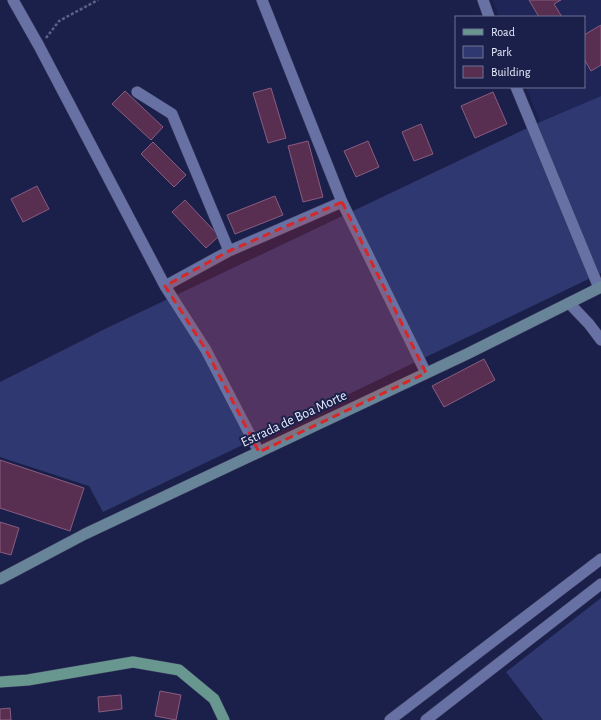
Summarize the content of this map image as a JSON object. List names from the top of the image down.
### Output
{
  "streets": {
    "main road": ["Estrada de Boa Morte"]
  },
  "legend": ["Road", "Park", "Building"]
}
